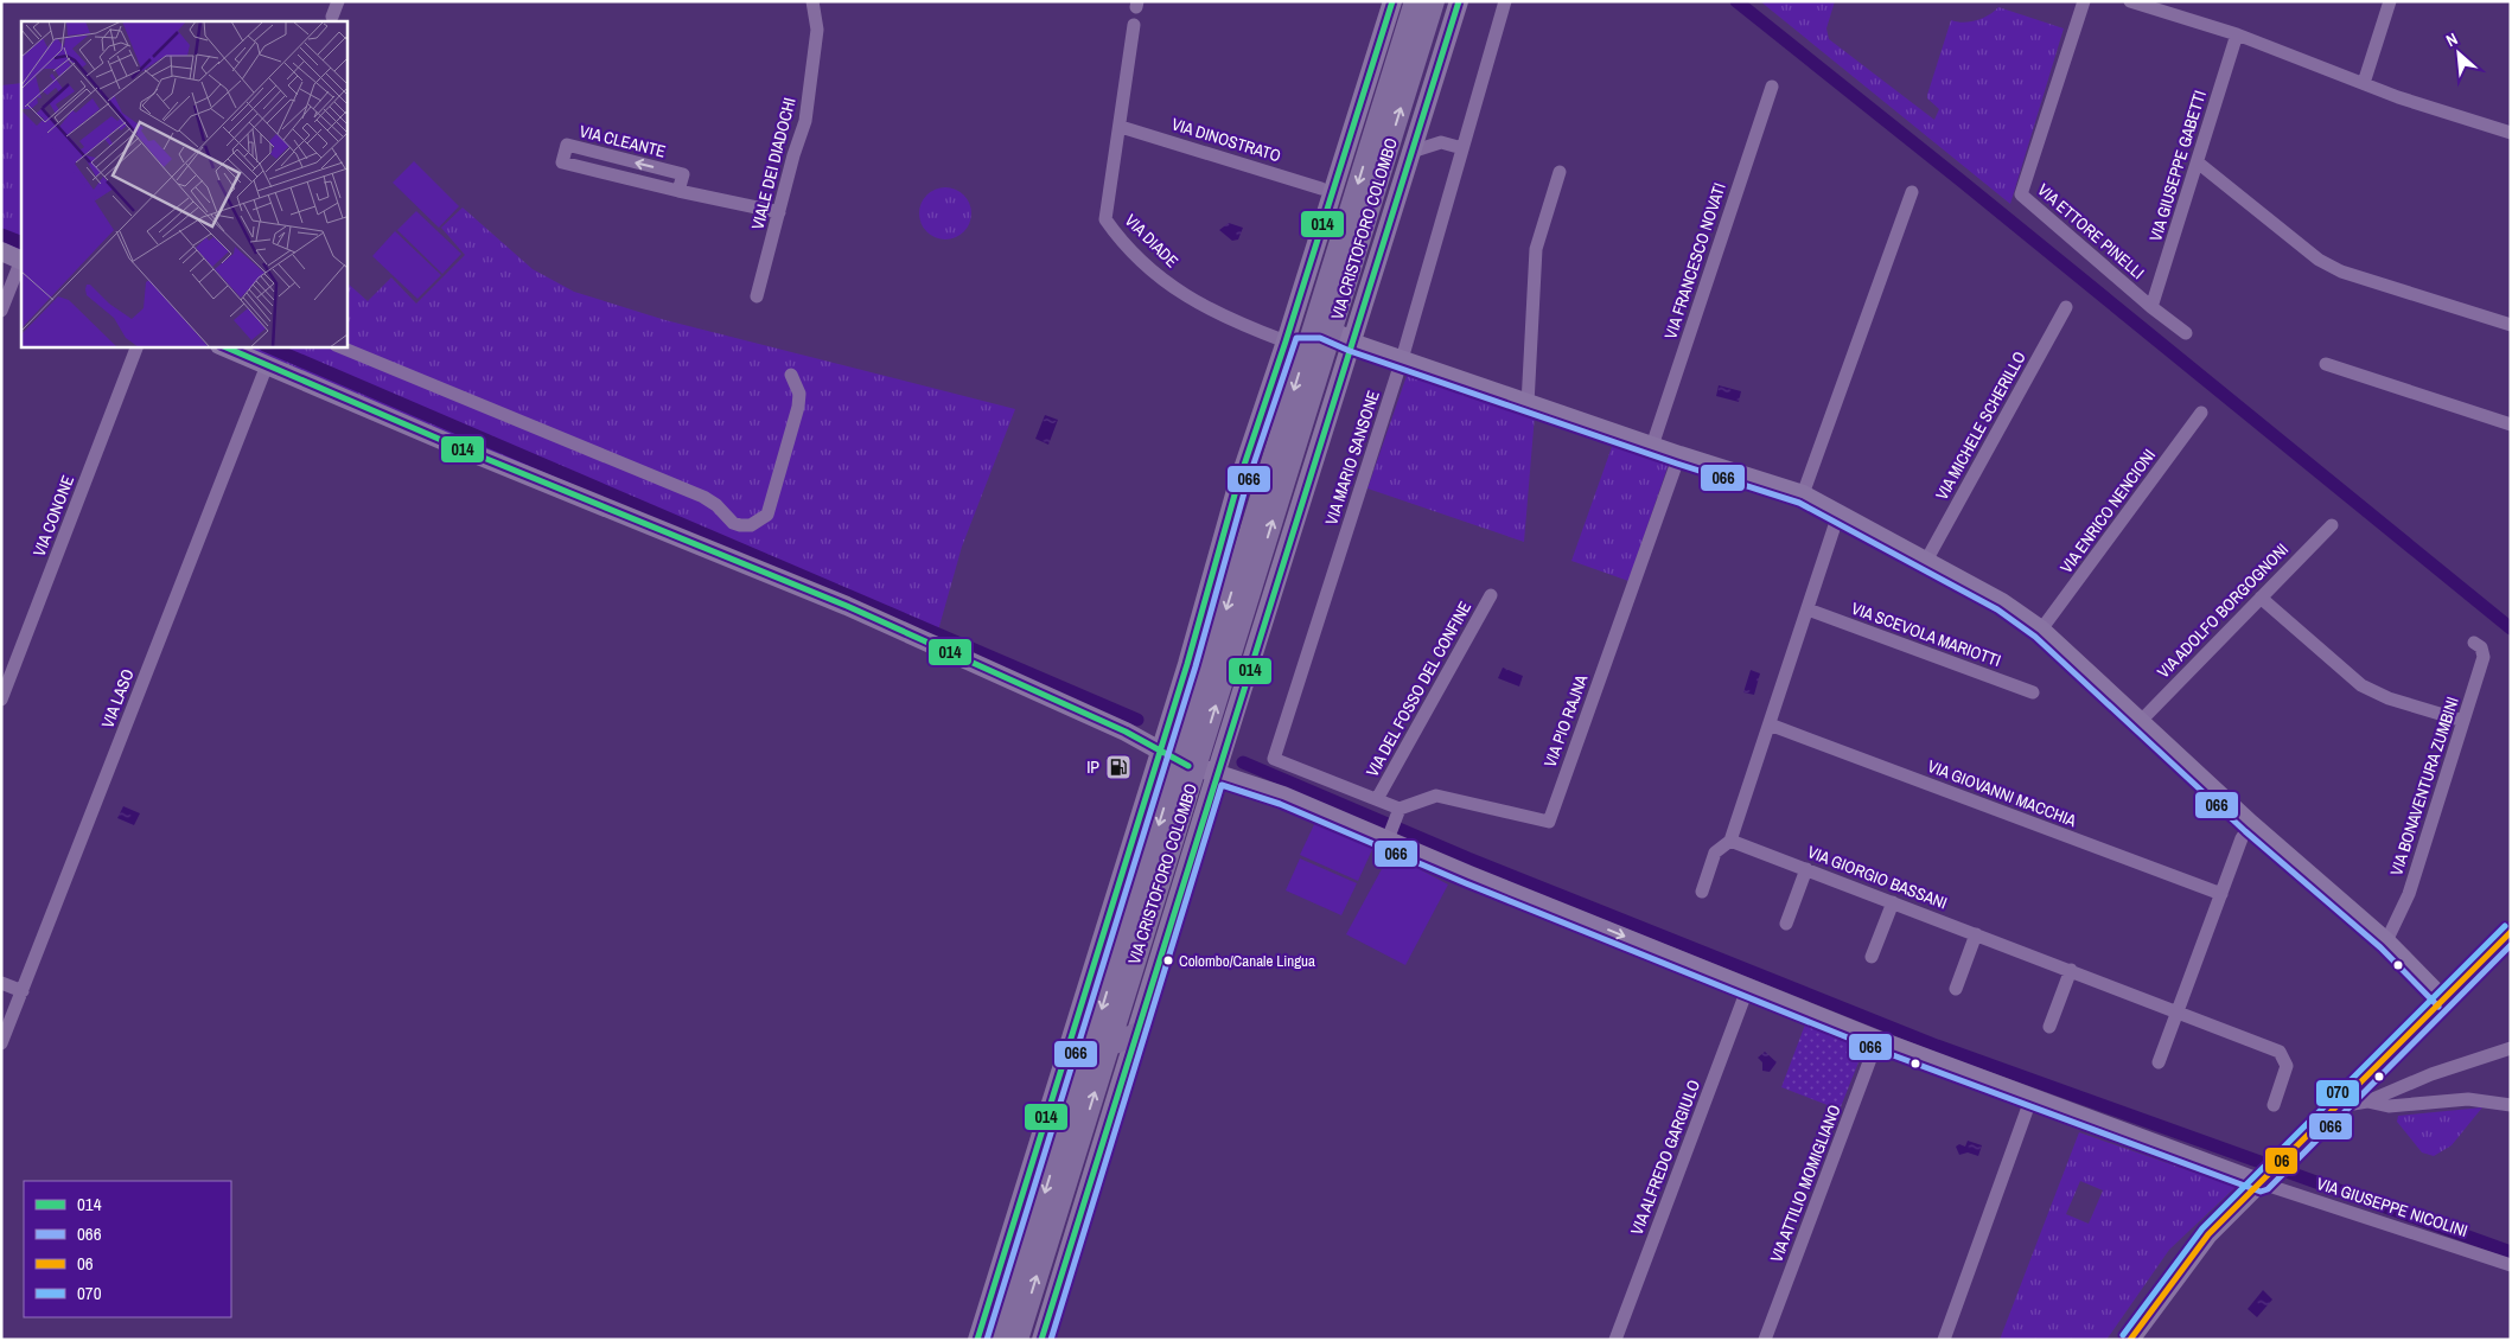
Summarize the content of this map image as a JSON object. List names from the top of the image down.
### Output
{
  "streets": {
    "main road": ["VIA CRISTOFORO COLOMBO"],
    "street": [
      "VIA DINOSTRATO",
      "VIA CLEANTE",
      "VIALE DEI DIADOCHI",
      "VIA GIUSEPPE GABETTI",
      "VIA ETTORE PINELLI",
      "VIA DIADE",
      "VIA FRANCESCO NOVATI",
      "VIA MICHELE SCHERILLO",
      "VIA MARIO SANSONE",
      "VIA ENRICO NENCIONI",
      "VIA CONONE",
      "VIA ADOLFO BORGOGNONI",
      "VIA SCEVOLA MARIOTTI",
      "VIA DEL FOSSO DEL CONFINE",
      "VIA LASO",
      "VIA PIO RAJNA",
      "VIA BONAVENTURA ZUMBINI",
      "VIA GIOVANNI MACCHIA",
      "VIA GIORGIO BASSANI",
      "VIA ALFREDO GARGIULO",
      "VIA ATTILIO MOMIGLIANO",
      "VIA GIUSEPPE NICOLINI"
    ]
  },
  "crossings": [
    ["VIA DINOSTRATO", "VIA DIADE"],
    ["VIA CLEANTE", "VIALE DEI DIADOCHI"],
    ["VIA GIUSEPPE GABETTI", "VIA ETTORE PINELLI"],
    ["VIA MARIO SANSONE", "VIA DEL FOSSO DEL CONFINE"],
    ["VIA MARIO SANSONE", "VIA PIO RAJNA"]
  ],
  "places": {
    "fuel station": ["IP"],
    "other": ["Colombo/Canale Lingua"]
  },
  "lines": [
    "transit line 014",
    "transit line 066",
    "transit line 070",
    "transit line 06"
  ],
  "legend": [
    "014",
    "066",
    "06",
    "070"
  ],
  "north": "top left"
}
